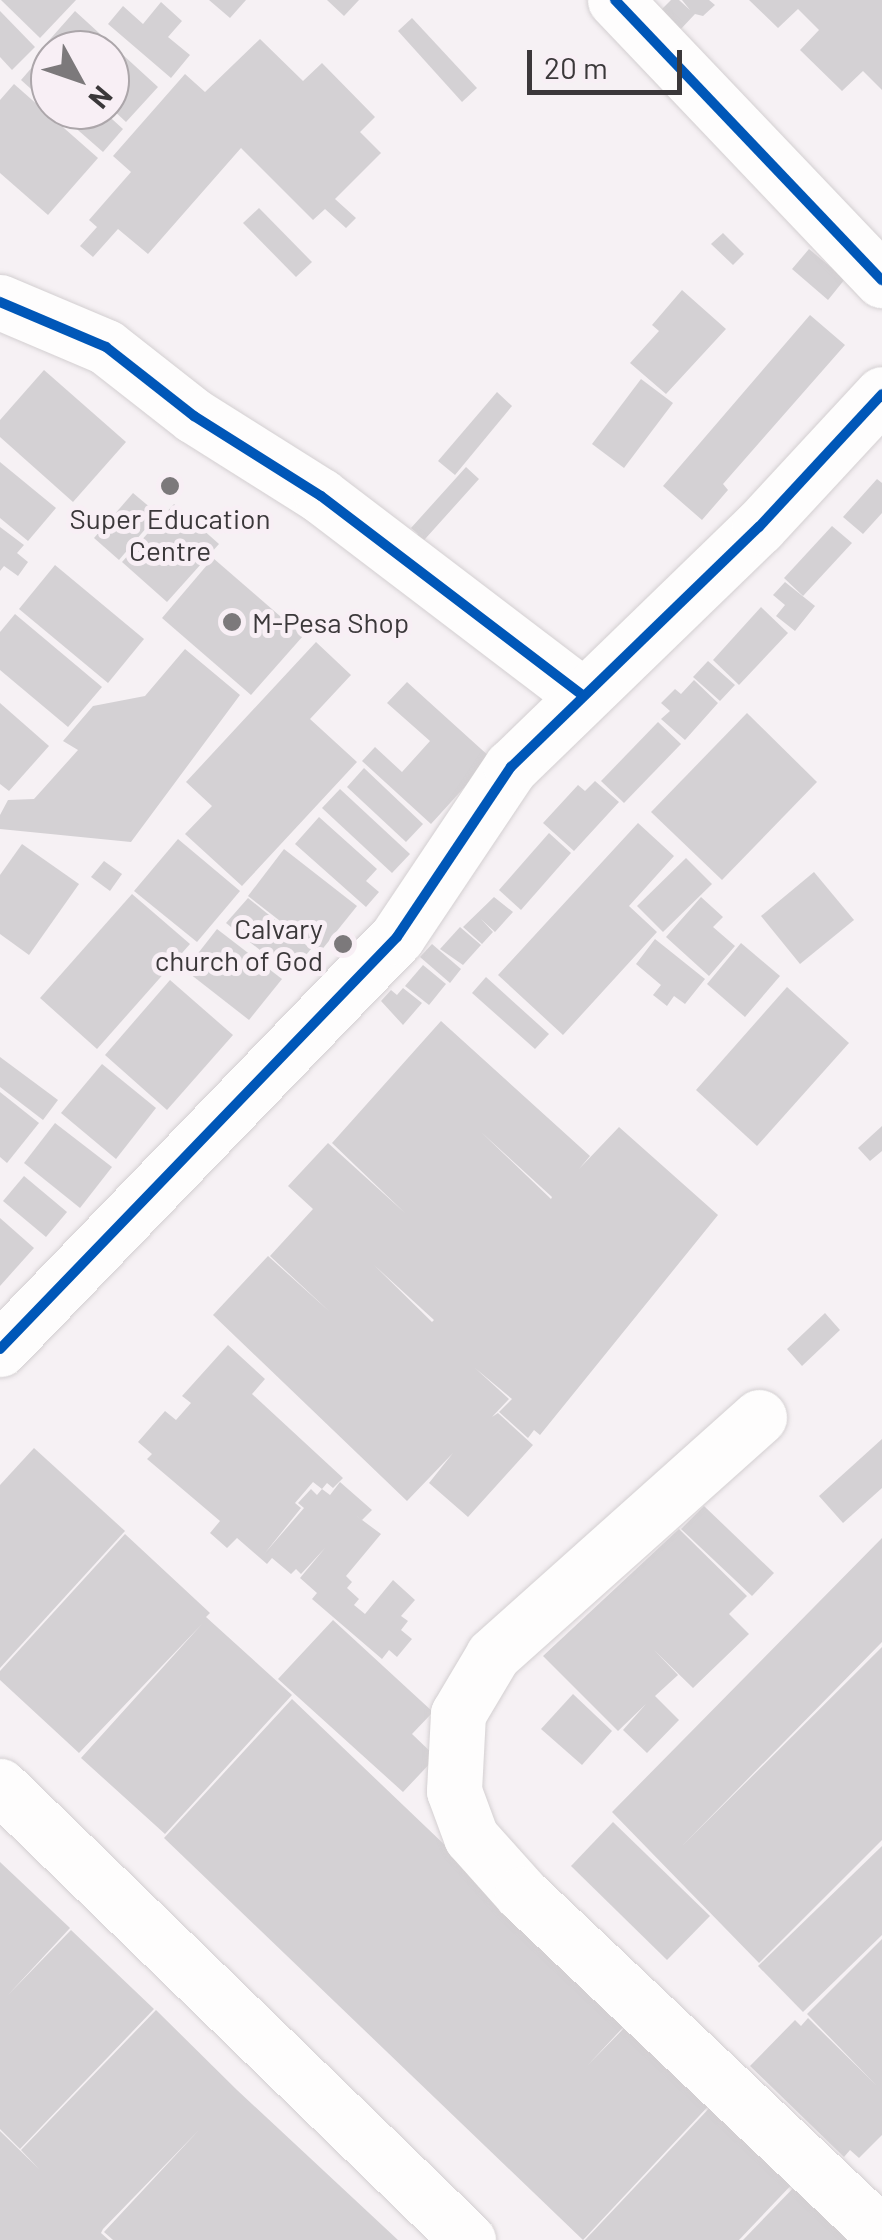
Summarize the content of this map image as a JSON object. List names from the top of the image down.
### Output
{
  "places": ["Super Education Centre", "M-Pesa Shop", "Calvary church of God"],
  "scale_bar": "20 m",
  "north": "bottom right"
}
